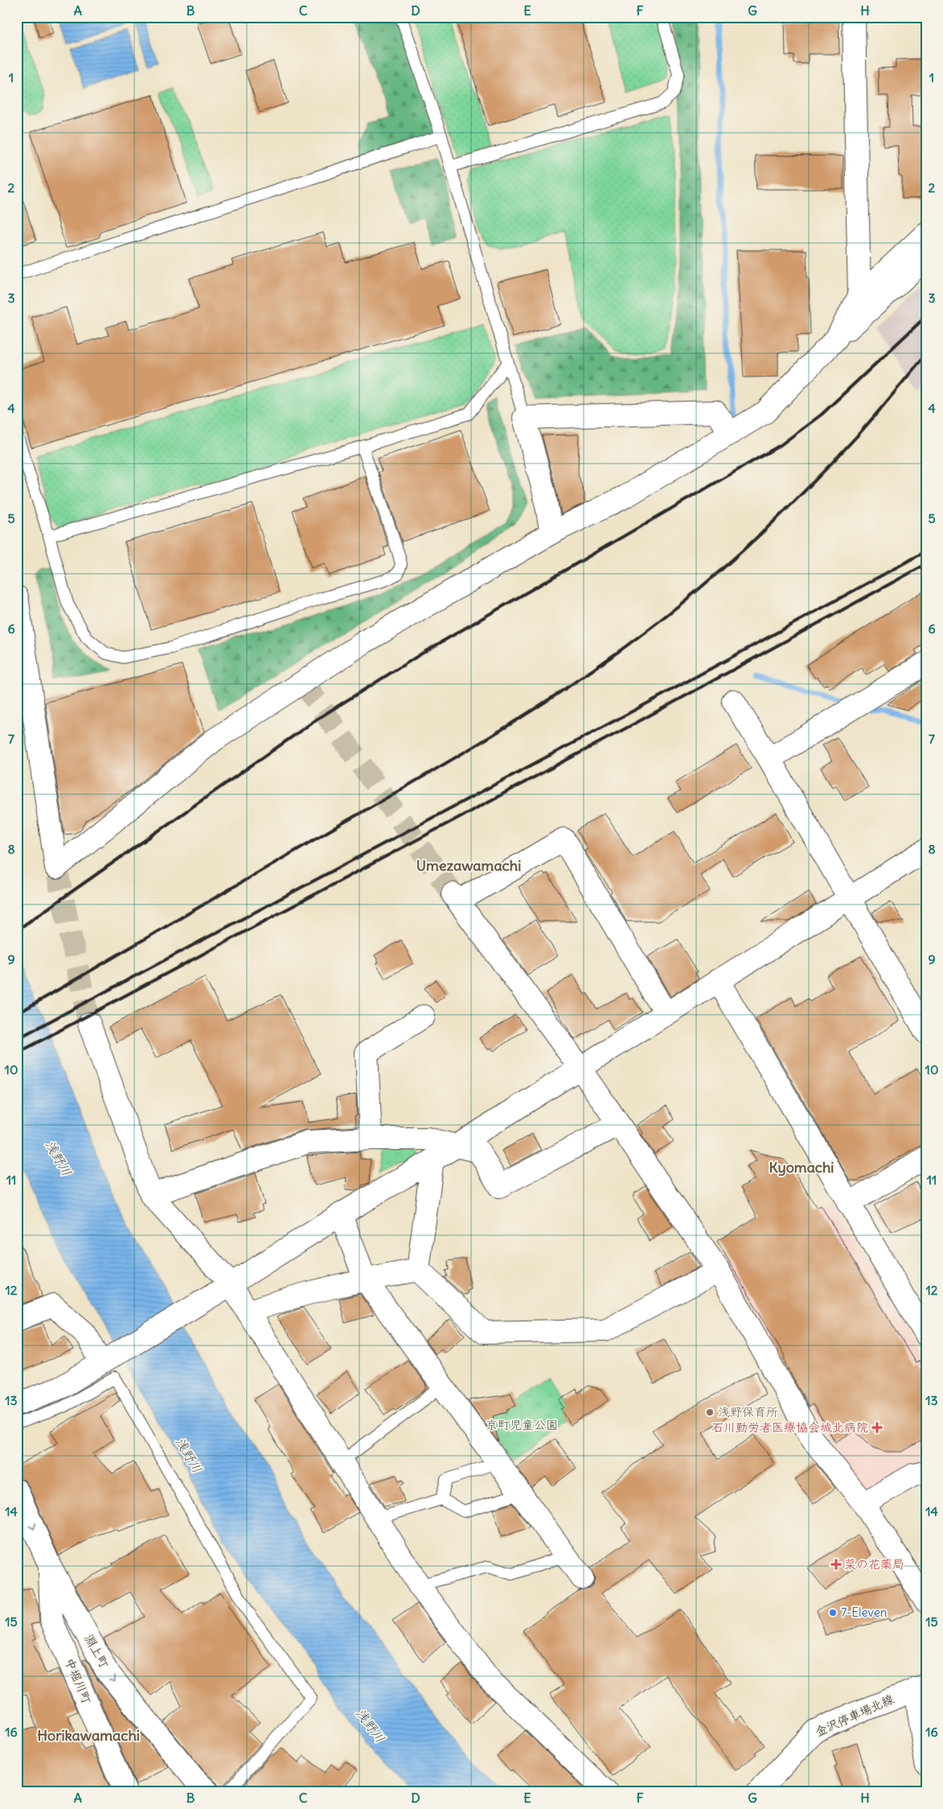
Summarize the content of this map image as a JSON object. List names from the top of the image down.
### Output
{
  "streets": {
    "street": ["淵上町", "中堀川町", "金沢停車場北線"]
  },
  "crossings": [
    ["淵上町", "中堀川町"]
  ],
  "one_way": ["淵上町"],
  "districts": ["Umezawamachi", "Kyomachi", "Horikawamachi"],
  "water": ["浅野川"],
  "parks": ["京町児童公園"],
  "places": {
    "other": ["浅野保育所", "7-Eleven"],
    "health": ["石川勤労者医療協会城北病院", "菜の花薬局"]
  },
  "grid": {
    "columns": [
      "A",
      "B",
      "C",
      "D",
      "E",
      "F",
      "G",
      "H"
    ],
    "rows": [
      "1",
      "2",
      "3",
      "4",
      "5",
      "6",
      "7",
      "8",
      "9",
      "10",
      "11",
      "12",
      "13",
      "14",
      "15",
      "16"
    ]
  }
}
